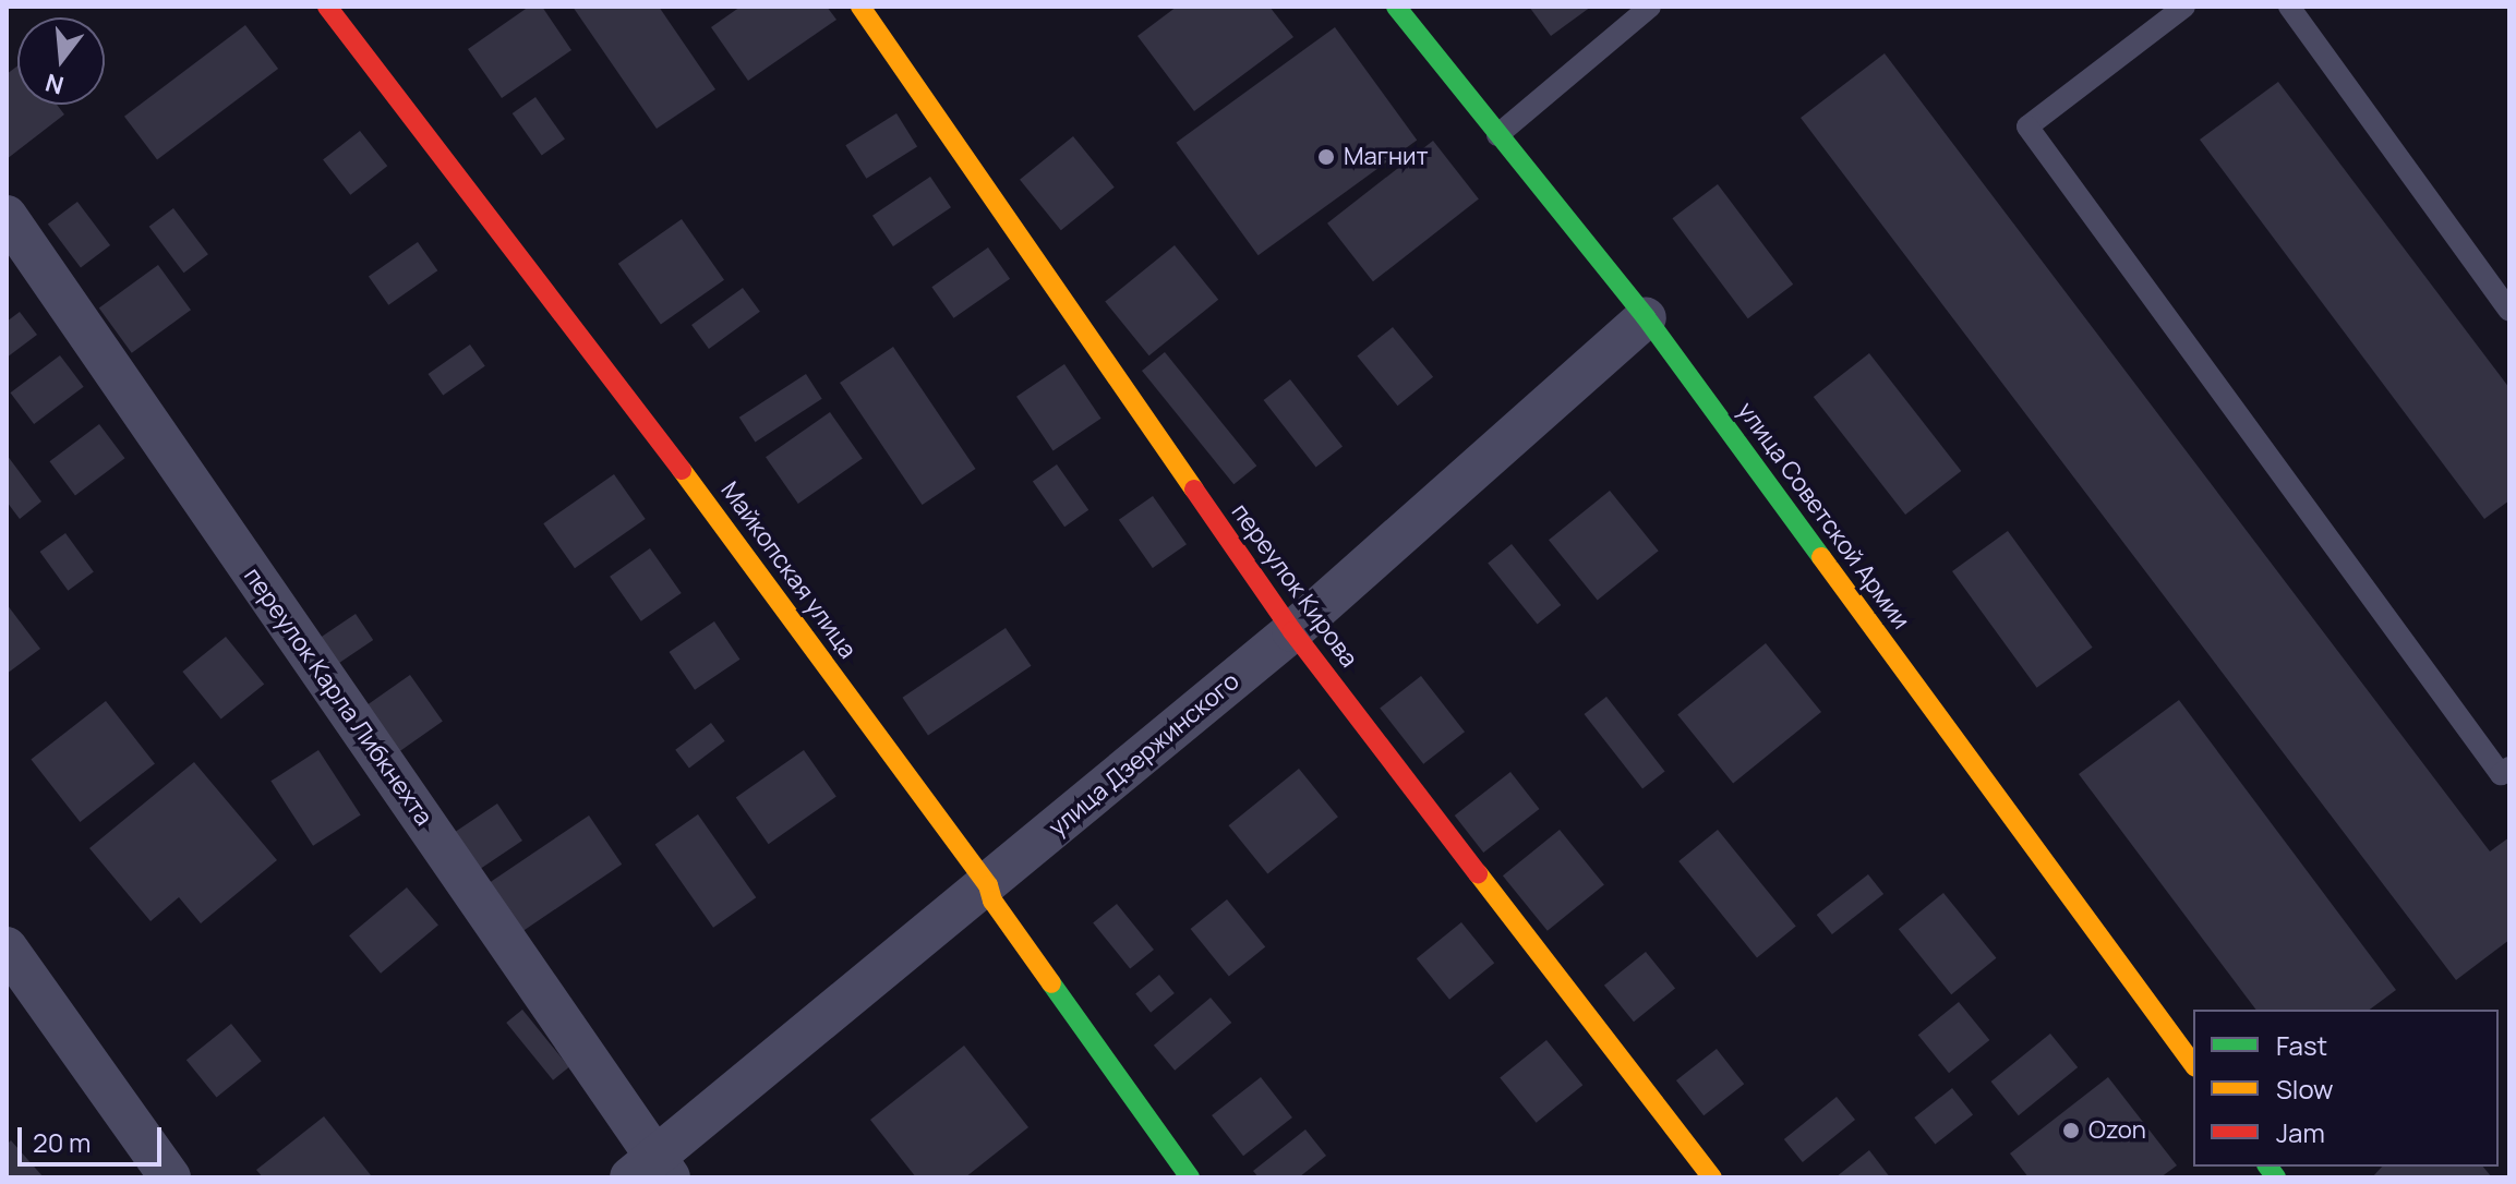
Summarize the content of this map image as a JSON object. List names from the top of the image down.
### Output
{
  "streets": {
    "street": [
      "улица Советской Армии",
      "Майкопская улица",
      "переулок Кирова",
      "переулок Карла Либкнехта",
      "улица Дзержинского"
    ]
  },
  "crossings": [
    ["улица Советской Армии", "улица Дзержинского"],
    ["Майкопская улица", "улица Дзержинского"],
    ["переулок Кирова", "улица Дзержинского"],
    ["переулок Карла Либкнехта", "улица Дзержинского"]
  ],
  "places": ["Магнит", "Ozon"],
  "legend": ["Fast", "Slow", "Jam"],
  "scale_bar": "20 m",
  "north": "bottom"
}
